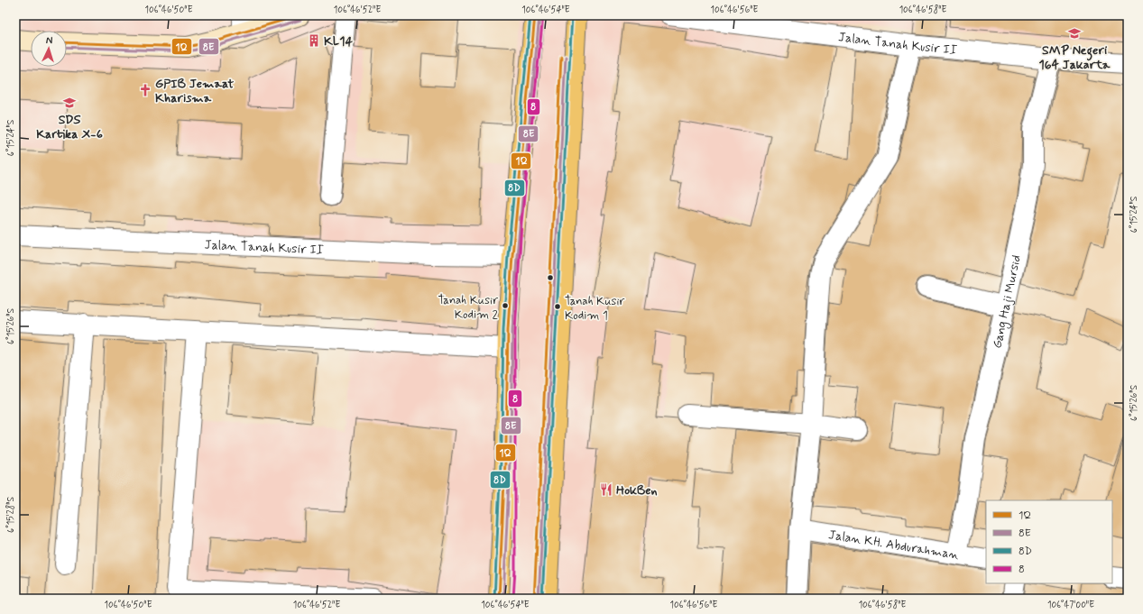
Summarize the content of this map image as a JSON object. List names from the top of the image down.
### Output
{
  "streets": {
    "street": ["Jalan Tanah Kusir II", "Gang Haji Mursid", "Jalan KH. Abdurahman"]
  },
  "crossings": [
    ["Jalan Tanah Kusir II", "Gang Haji Mursid"],
    ["Gang Haji Mursid", "Jalan KH. Abdurahman"]
  ],
  "places": {
    "school or university": ["SMP Negeri 164 Jakarta", "SDS Kartika X-6"],
    "building": ["KL14"],
    "church": ["GPIB Jemaat Kharisma"],
    "other": ["Tanah Kusir Kodim 2", "Tanah Kusir Kodim 1"],
    "restaurant": ["HokBen"]
  },
  "lines": [
    "transit line 1Q",
    "transit line 8E",
    "transit line 8D",
    "transit line 8"
  ],
  "legend": [
    "1Q",
    "8E",
    "8D",
    "8"
  ],
  "north": "top",
  "coordinates": [
    "106°46'50\"E",
    "106°46'52\"E",
    "106°46'54\"E",
    "106°46'56\"E",
    "106°46'58\"E",
    "6°15'24\"S",
    "6°15'26\"S",
    "6°15'28\"S",
    "106°47'00\"E"
  ]
}
